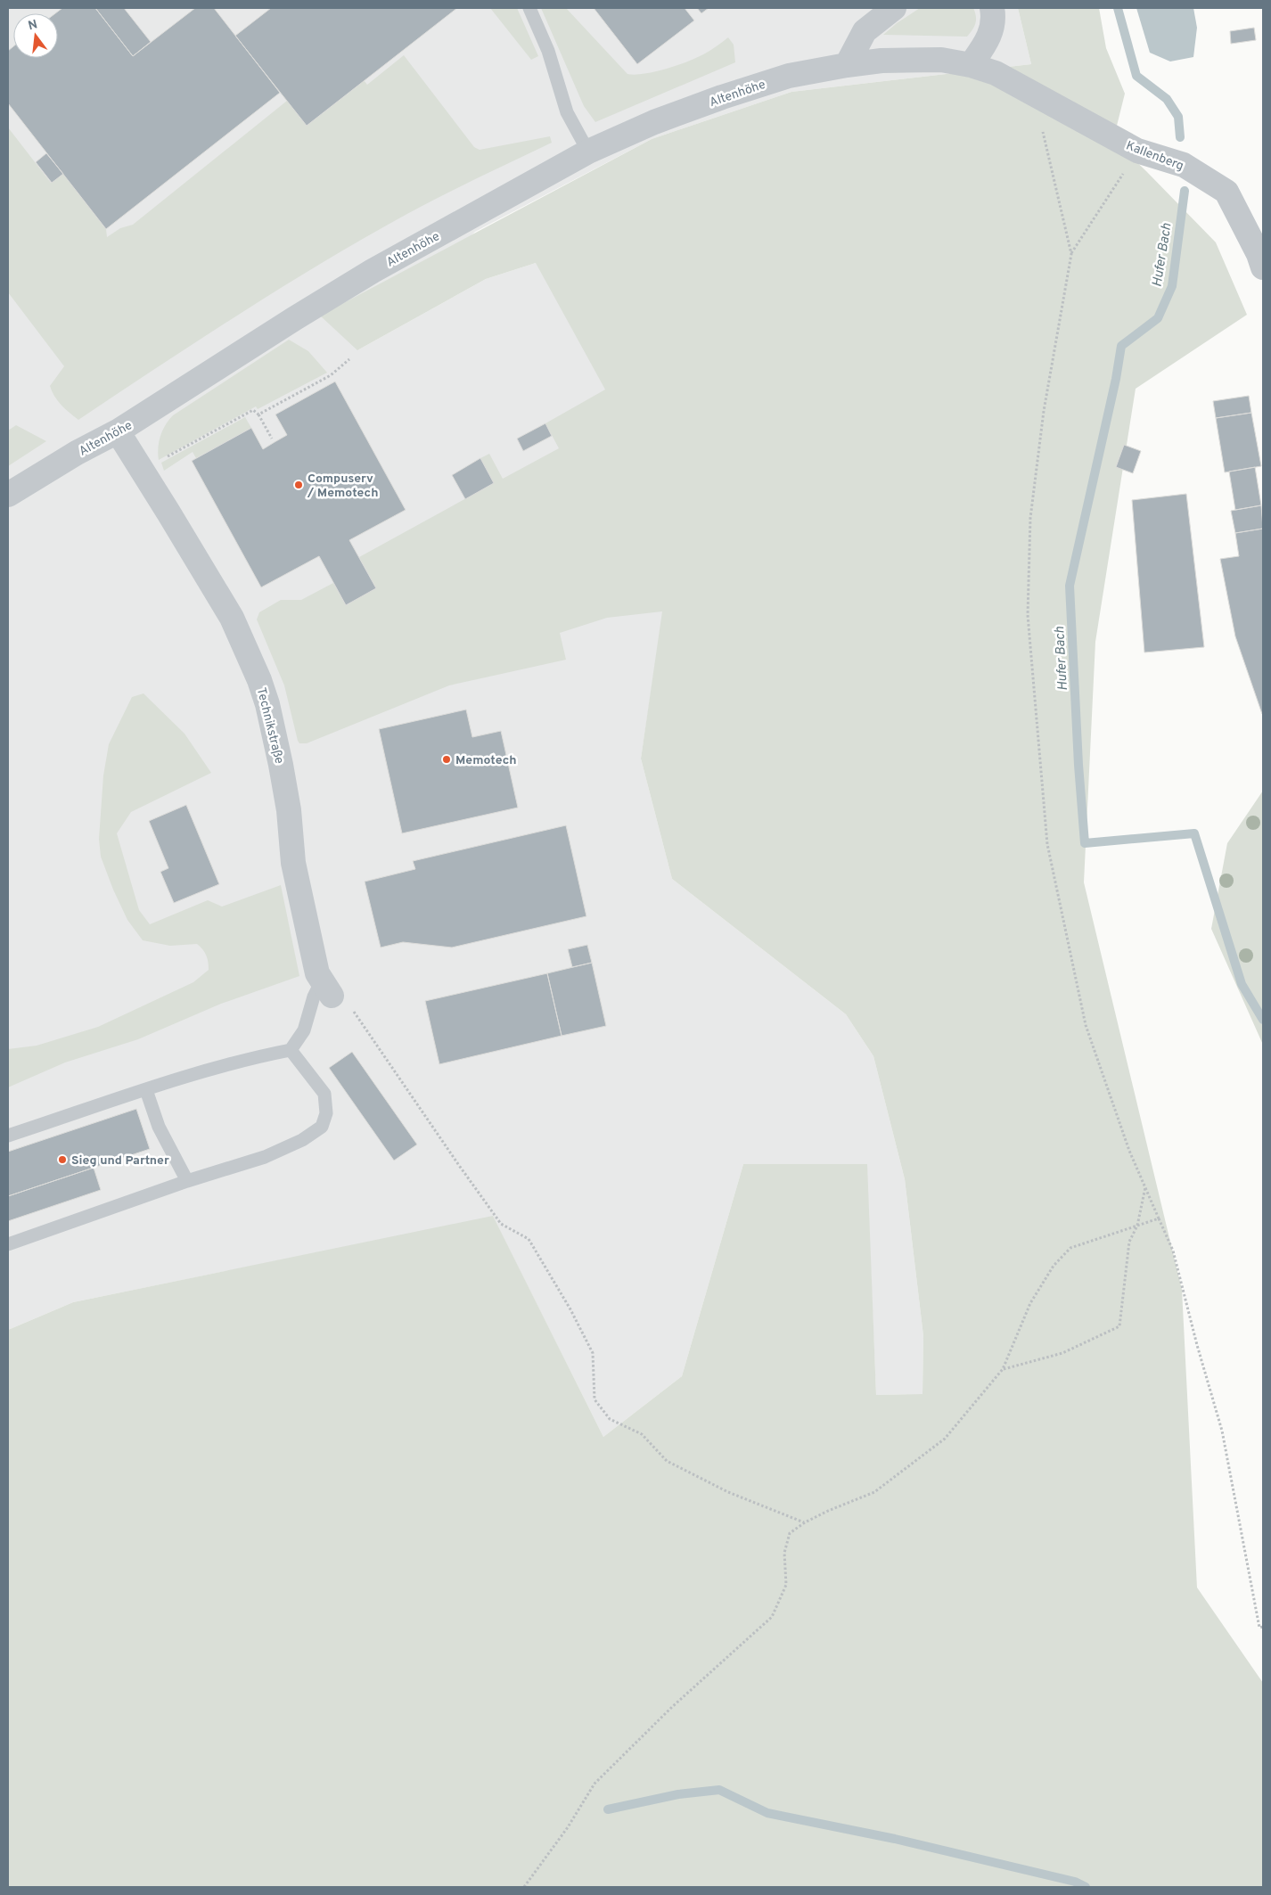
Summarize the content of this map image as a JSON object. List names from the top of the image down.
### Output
{
  "streets": {
    "street": ["Altenhöhe", "Kallenberg", "Technikstraße"]
  },
  "crossings": [
    ["Altenhöhe", "Kallenberg"],
    ["Altenhöhe", "Technikstraße"]
  ],
  "water": ["Hufer Bach"],
  "places": ["Compuserv / Memotech", "Memotech", "Sieg und Partner"],
  "north": "top"
}
